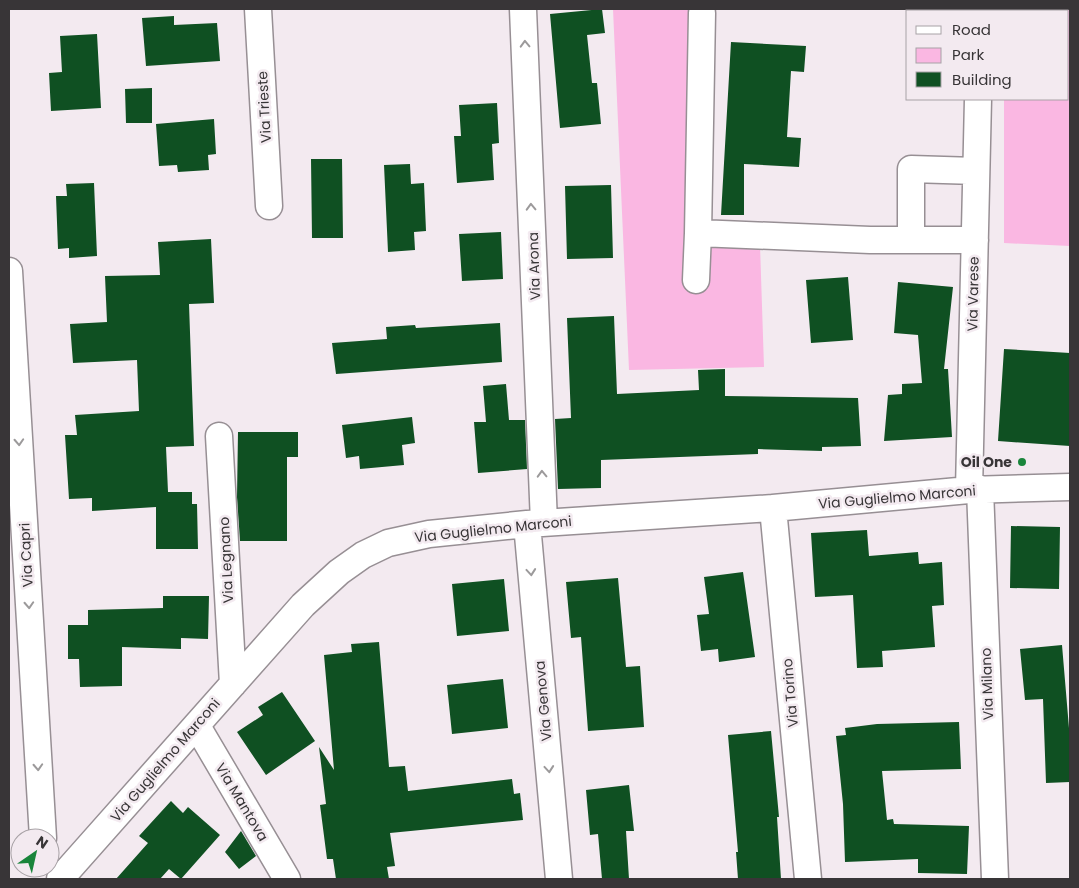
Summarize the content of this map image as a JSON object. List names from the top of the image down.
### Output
{
  "streets": {
    "street": [
      "Via Trieste",
      "Via Arona",
      "Via Varese",
      "Via Guglielmo Marconi",
      "Via Capri",
      "Via Legnano",
      "Via Milano",
      "Via Torino",
      "Via Genova",
      "Via Mantova"
    ]
  },
  "crossings": [
    ["Via Arona", "Via Guglielmo Marconi"],
    ["Via Arona", "Via Genova"],
    ["Via Varese", "Via Guglielmo Marconi"],
    ["Via Varese", "Via Milano"],
    ["Via Guglielmo Marconi", "Via Legnano"],
    ["Via Guglielmo Marconi", "Via Milano"],
    ["Via Guglielmo Marconi", "Via Torino"],
    ["Via Guglielmo Marconi", "Via Genova"],
    ["Via Guglielmo Marconi", "Via Mantova"]
  ],
  "one_way": ["Via Capri", "Via Genova"],
  "places": ["Oil One"],
  "legend": ["Road", "Park", "Building"],
  "north": "top right"
}
